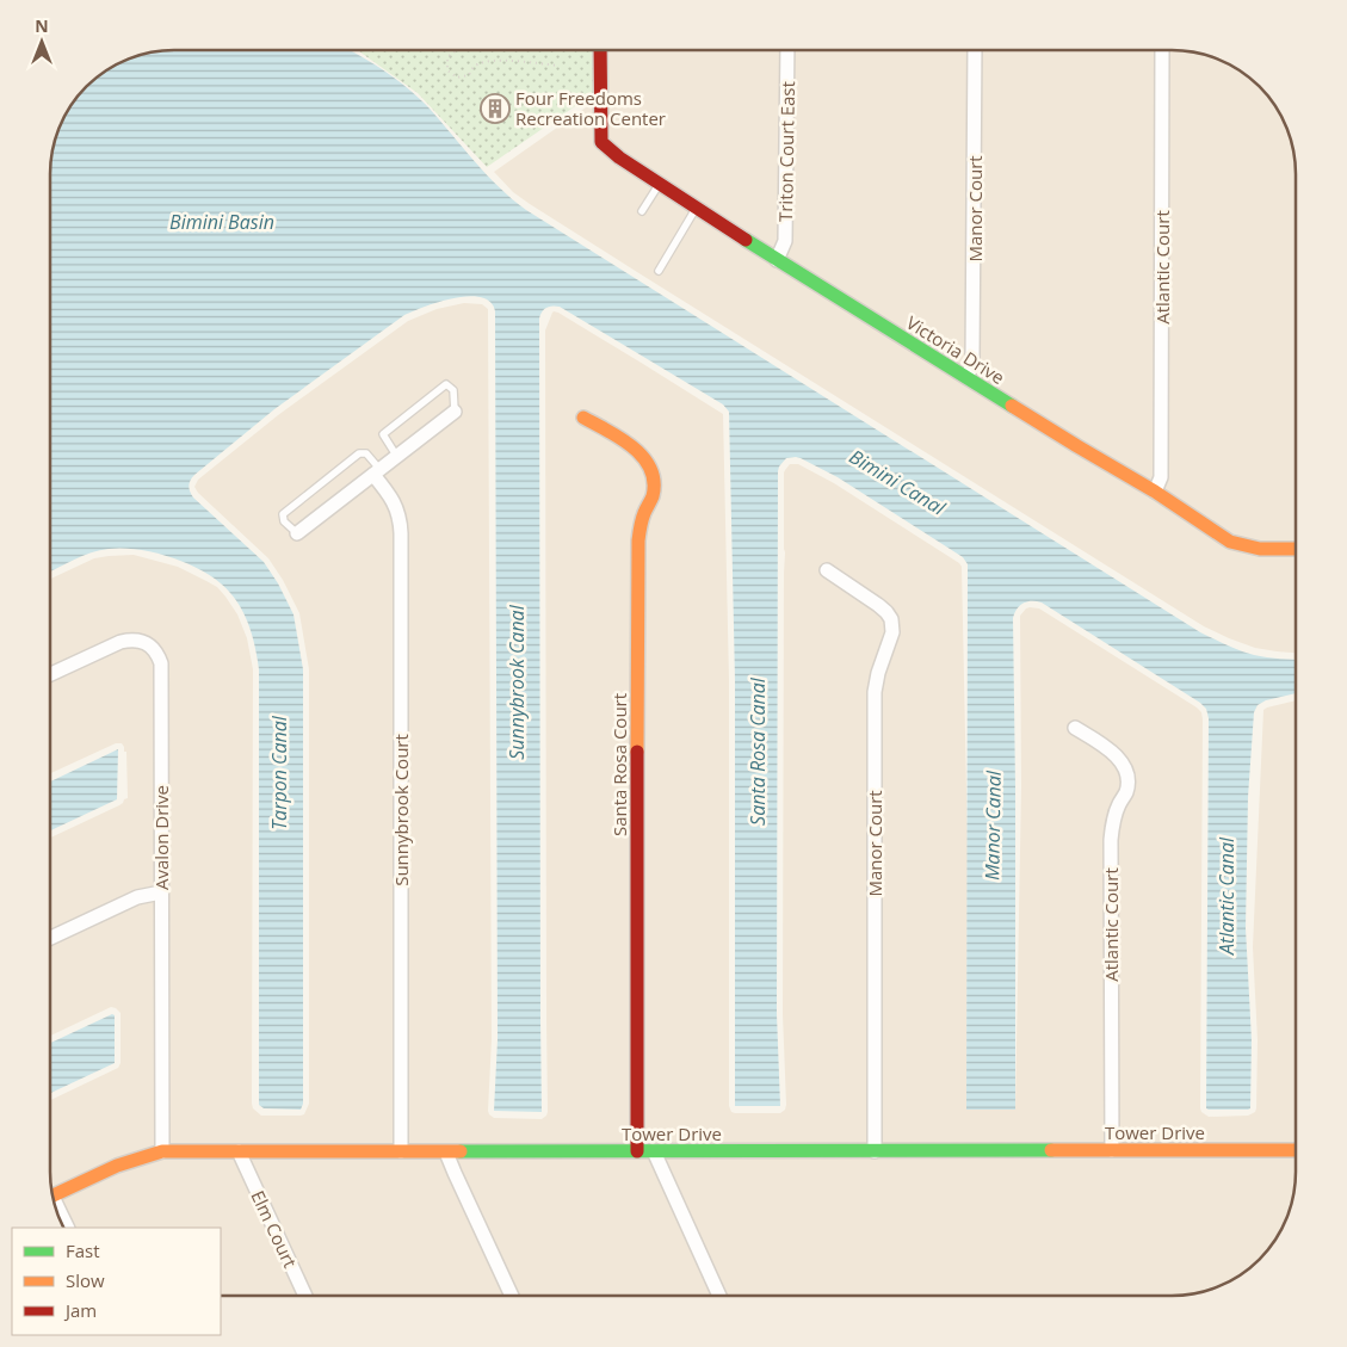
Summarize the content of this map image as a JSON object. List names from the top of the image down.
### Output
{
  "streets": {
    "street": [
      "Triton Court East",
      "Manor Court",
      "Atlantic Court",
      "Victoria Drive",
      "Santa Rosa Court",
      "Sunnybrook Court",
      "Avalon Drive",
      "Tower Drive",
      "Elm Court"
    ]
  },
  "crossings": [
    ["Triton Court East", "Victoria Drive"],
    ["Manor Court", "Victoria Drive"],
    ["Manor Court", "Tower Drive"],
    ["Atlantic Court", "Victoria Drive"],
    ["Atlantic Court", "Tower Drive"],
    ["Santa Rosa Court", "Tower Drive"],
    ["Sunnybrook Court", "Tower Drive"],
    ["Avalon Drive", "Tower Drive"],
    ["Tower Drive", "Elm Court"]
  ],
  "water": [
    "Bimini Basin",
    "Bimini Canal",
    "Sunnybrook Canal",
    "Santa Rosa Canal",
    "Tarpon Canal",
    "Manor Canal",
    "Atlantic Canal"
  ],
  "places": {
    "building": ["Four Freedoms Recreation Center"]
  },
  "legend": ["Fast", "Slow", "Jam"],
  "north": "top"
}
